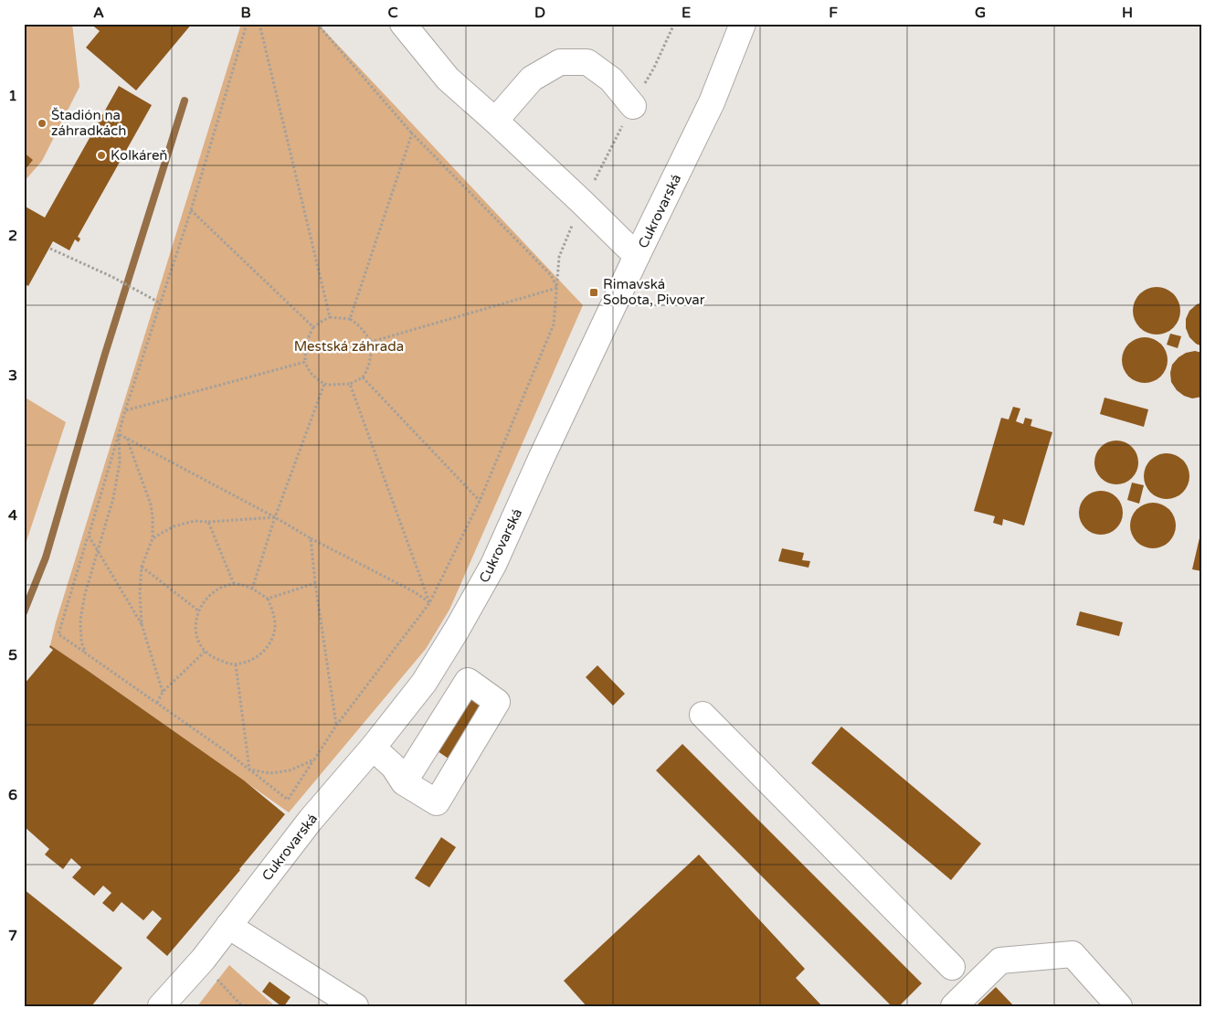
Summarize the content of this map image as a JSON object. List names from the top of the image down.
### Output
{
  "streets": {
    "main road": ["Cukrovarská"]
  },
  "parks": ["Mestská záhrada"],
  "places": {
    "other": ["Štadión na záhradkách", "Kolkáreň"],
    "transit": ["Rimavská Sobota, Pivovar"]
  },
  "grid": {
    "columns": [
      "A",
      "B",
      "C",
      "D",
      "E",
      "F",
      "G",
      "H"
    ],
    "rows": [
      "1",
      "2",
      "3",
      "4",
      "5",
      "6",
      "7"
    ]
  }
}
